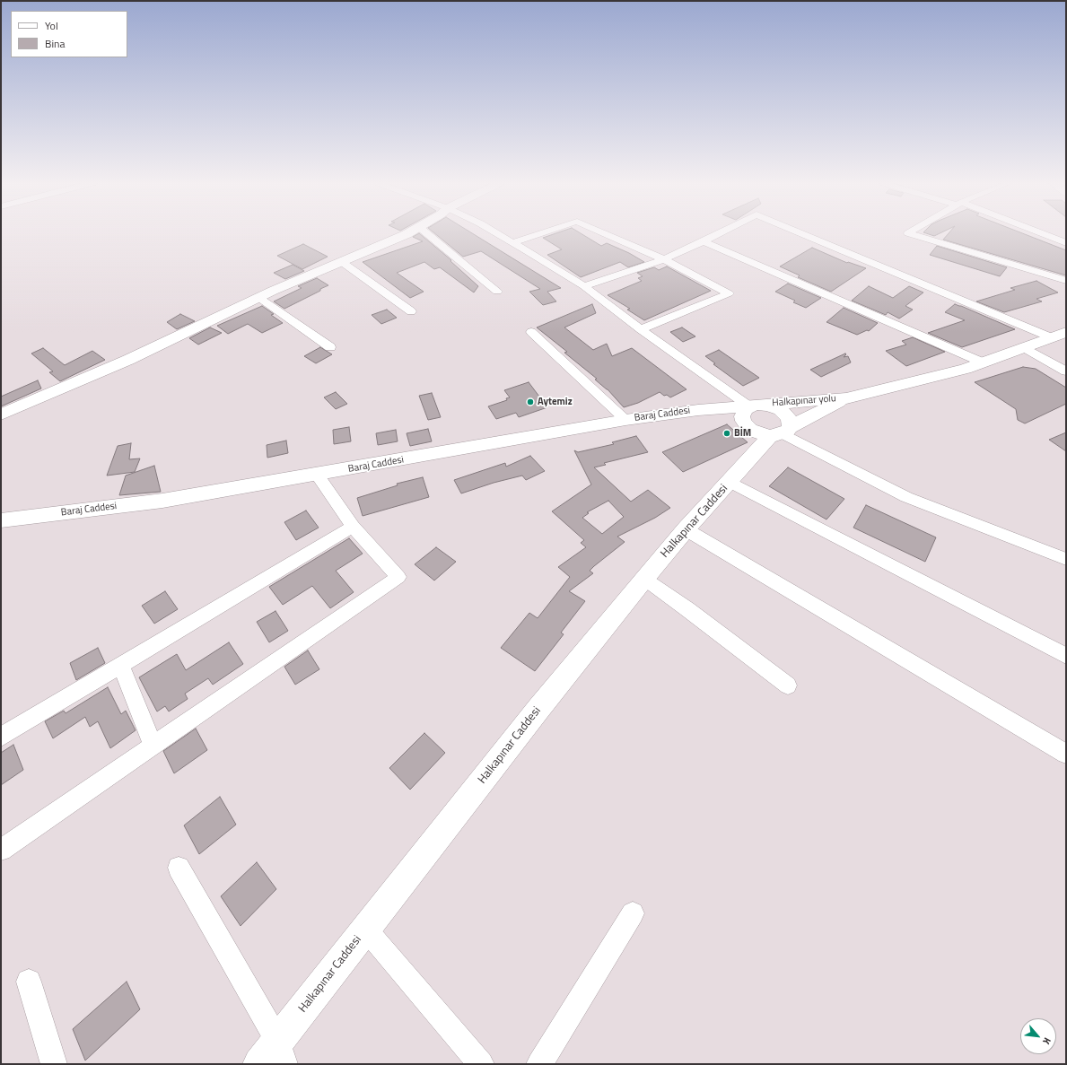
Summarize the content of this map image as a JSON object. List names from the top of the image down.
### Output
{
  "streets": {
    "main road": ["Halkapınar yolu", "Baraj Caddesi", "Halkapınar Caddesi"]
  },
  "crossings": [
    ["Halkapınar yolu", "Baraj Caddesi"],
    ["Halkapınar yolu", "Halkapınar Caddesi"]
  ],
  "places": ["Aytemiz", "BİM"],
  "legend": ["Yol", "Bina"],
  "north": "bottom right"
}
